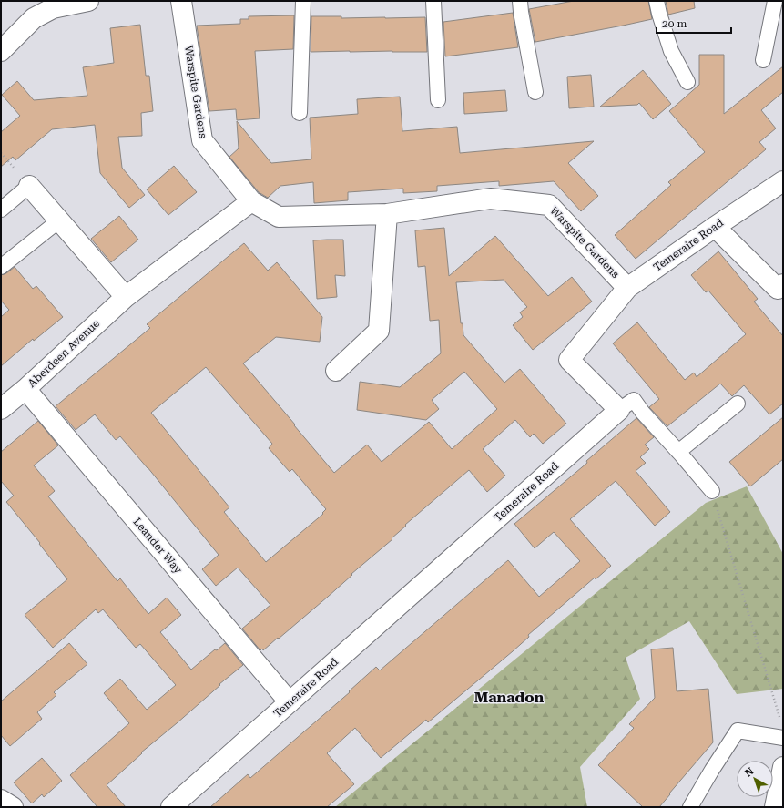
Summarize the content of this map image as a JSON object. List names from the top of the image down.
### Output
{
  "streets": {
    "street": [
      "Warspite Gardens",
      "Temeraire Road",
      "Aberdeen Avenue",
      "Leander Way"
    ]
  },
  "crossings": [
    ["Warspite Gardens", "Temeraire Road"],
    ["Warspite Gardens", "Aberdeen Avenue"],
    ["Temeraire Road", "Leander Way"],
    ["Aberdeen Avenue", "Leander Way"]
  ],
  "districts": ["Manadon"],
  "scale_bar": "20 m",
  "north": "top left"
}
